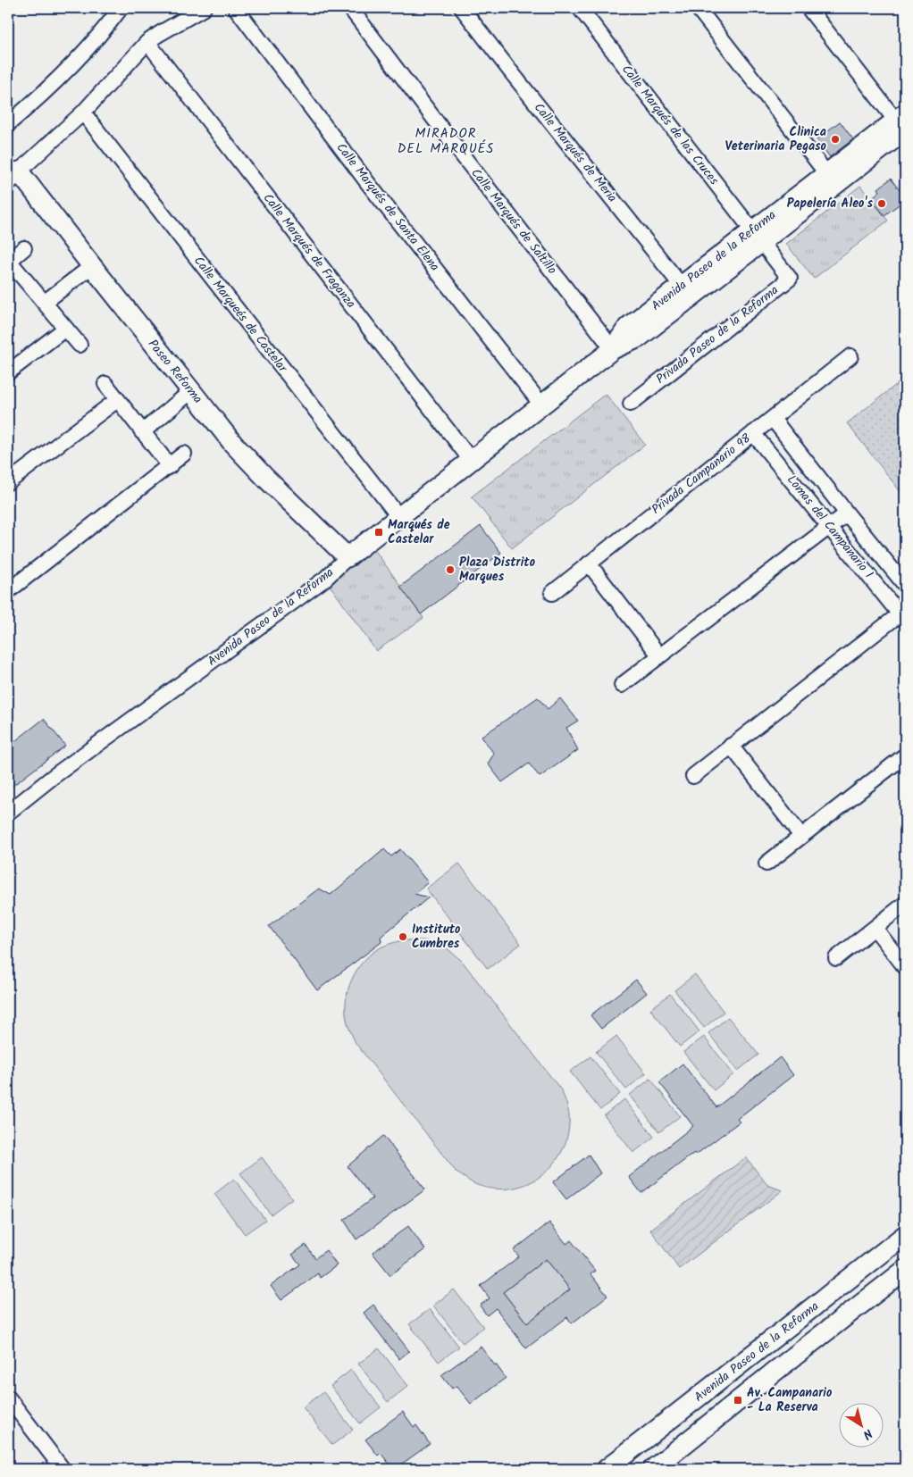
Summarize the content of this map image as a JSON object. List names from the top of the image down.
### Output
{
  "streets": {
    "street": [
      "Calle Marqués de las Cruces",
      "Calle Marqués de Meria",
      "Calle Marqués de Santa Elena",
      "Calle Marqués de Saltillo",
      "Calle Marqués de Fraganza",
      "Avenida Paseo de la Reforma",
      "Calle Marqueés de Castelar",
      "Privada Paseo de la Reforma",
      "Paseo Reforma",
      "Privada Campanario 98",
      "Lomas del Campanario 1"
    ]
  },
  "crossings": [
    ["Calle Marqués de las Cruces", "Avenida Paseo de la Reforma"],
    ["Calle Marqués de las Cruces", "Privada Paseo de la Reforma"],
    ["Calle Marqués de Meria", "Avenida Paseo de la Reforma"],
    ["Calle Marqués de Santa Elena", "Avenida Paseo de la Reforma"],
    ["Calle Marqués de Saltillo", "Avenida Paseo de la Reforma"],
    ["Calle Marqués de Fraganza", "Avenida Paseo de la Reforma"],
    ["Avenida Paseo de la Reforma", "Calle Marqueés de Castelar"],
    ["Avenida Paseo de la Reforma", "Privada Paseo de la Reforma"],
    ["Avenida Paseo de la Reforma", "Paseo Reforma"],
    ["Privada Campanario 98", "Lomas del Campanario 1"]
  ],
  "districts": ["MIRADOR DEL MARQUÉS"],
  "places": {
    "other": [
      "Clinica Veterinaria Pegaso",
      "Papelería Aleo's",
      "Plaza Distrito Marques",
      "Instituto Cumbres"
    ],
    "transit": ["Marqués de Castelar", "Av. Campanario - La Reserva"]
  },
  "north": "bottom right"
}
